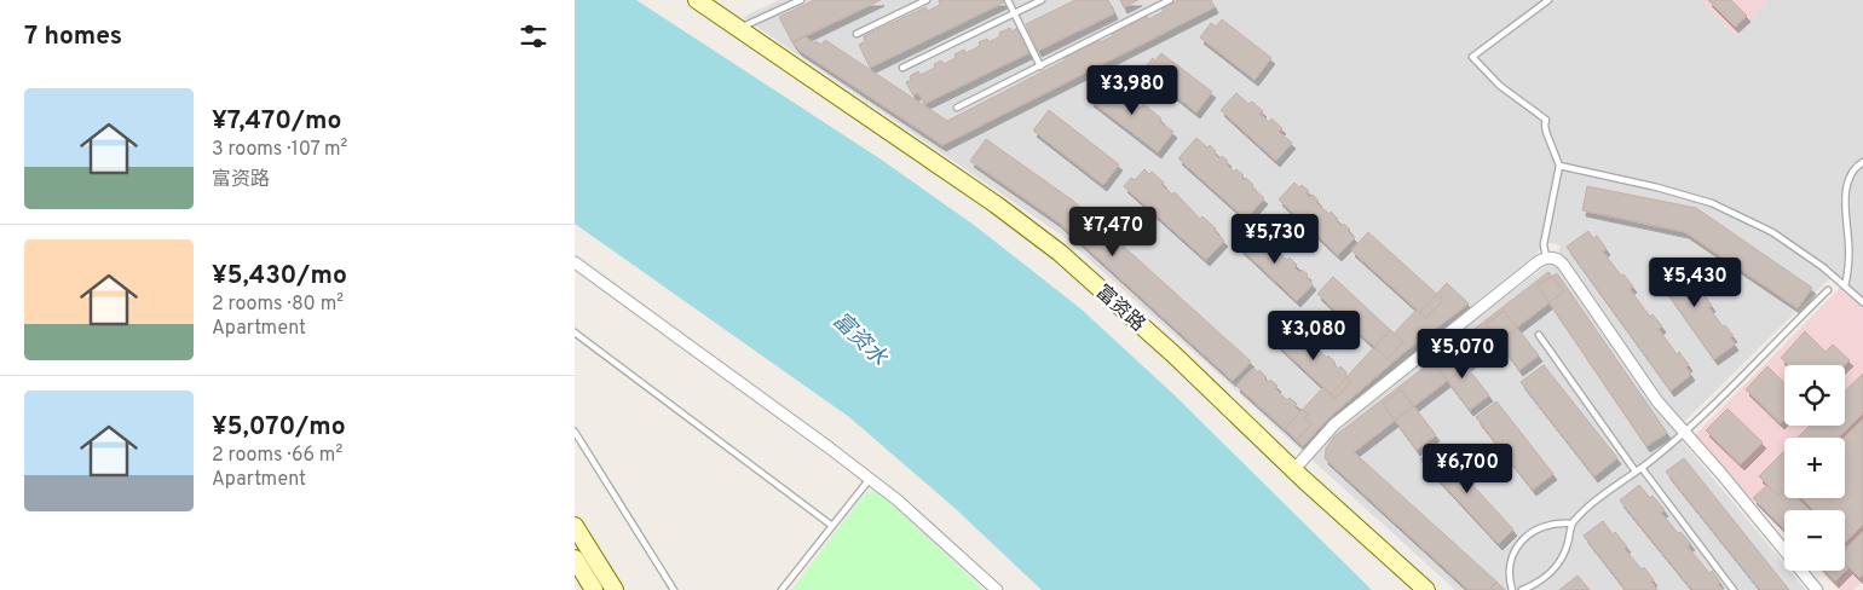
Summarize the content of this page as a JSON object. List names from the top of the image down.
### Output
{
  "streets": {
    "street": ["富资路"]
  },
  "water": ["富资水"],
  "page": {
    "heading": "7 homes",
    "price": [
      "¥3,980",
      "¥7,470",
      "¥5,730",
      "¥5,430",
      "¥3,080",
      "¥5,070",
      "¥6,700"
    ],
    "list": [
      {
        "name": "¥7,470/mo",
        "note": "3 rooms · 107 m² · 富资路"
      },
      {
        "name": "¥5,430/mo",
        "note": "2 rooms · 80 m² · Apartment"
      },
      {
        "name": "¥5,070/mo",
        "note": "2 rooms · 66 m² · Apartment"
      }
    ],
    "map_buttons": ["+", "−"]
  }
}
